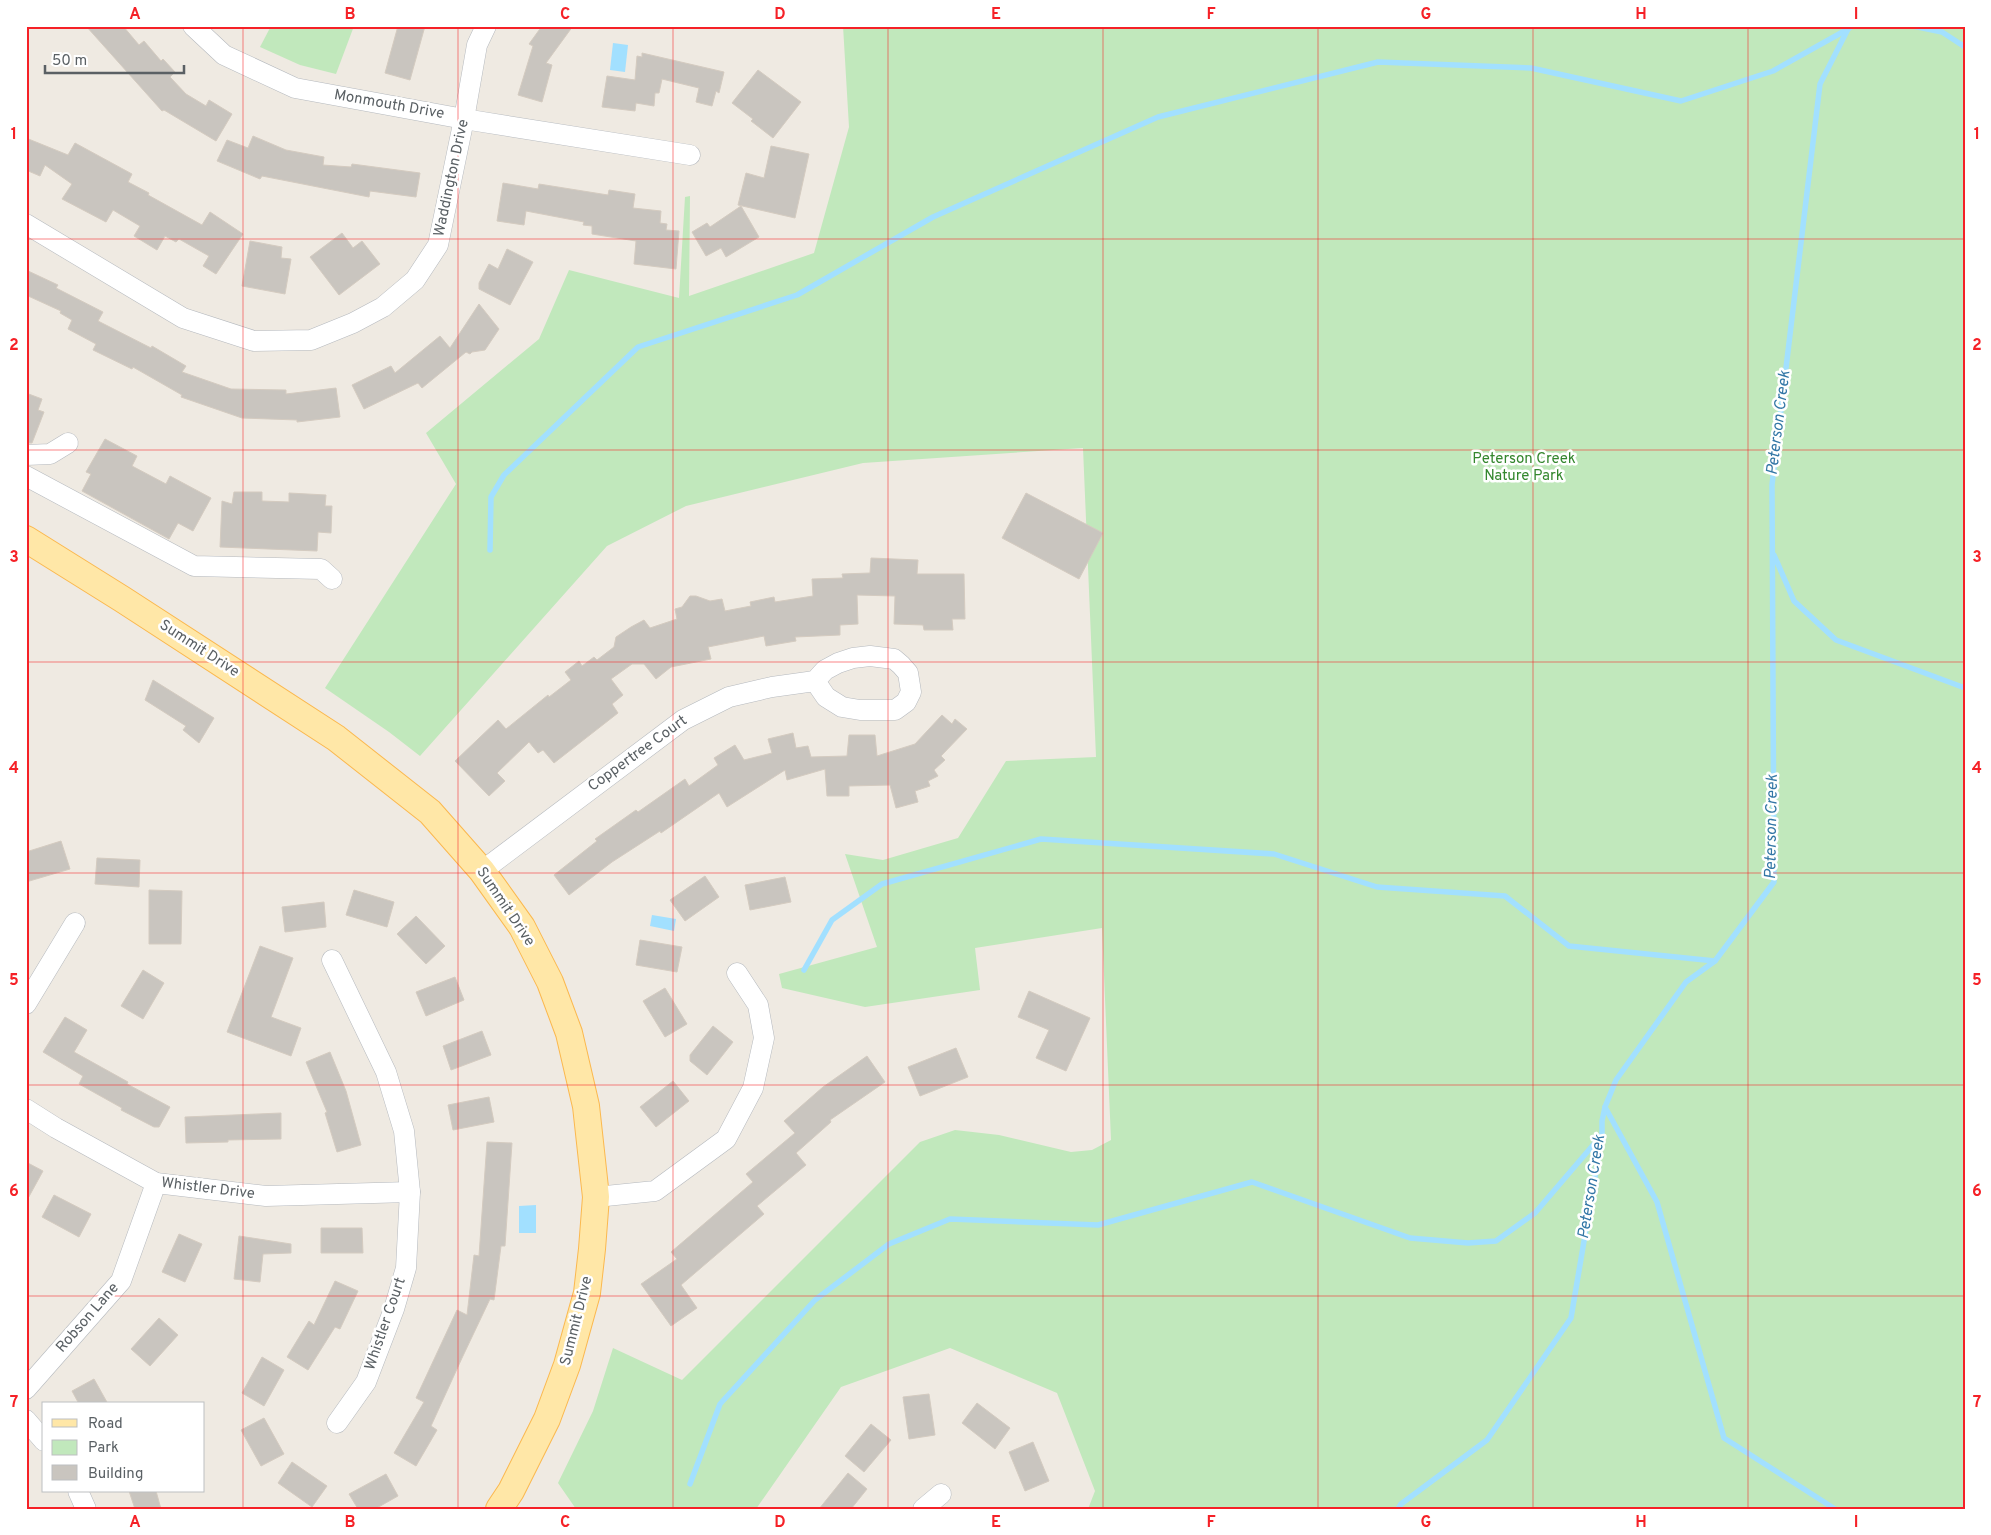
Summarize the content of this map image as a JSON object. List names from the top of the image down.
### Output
{
  "streets": {
    "main road": ["Summit Drive"],
    "street": [
      "Monmouth Drive",
      "Waddington Drive",
      "Coppertree Court",
      "Whistler Drive",
      "Robson Lane",
      "Whistler Court"
    ]
  },
  "crossings": [
    ["Monmouth Drive", "Waddington Drive"],
    ["Summit Drive", "Coppertree Court"],
    ["Whistler Drive", "Robson Lane"],
    ["Whistler Drive", "Whistler Court"]
  ],
  "water": ["Peterson Creek"],
  "parks": ["Peterson Creek Nature Park"],
  "legend": ["Road", "Park", "Building"],
  "scale_bar": "50 m",
  "grid": {
    "columns": [
      "A",
      "B",
      "C",
      "D",
      "E",
      "F",
      "G",
      "H",
      "I"
    ],
    "rows": [
      "1",
      "2",
      "3",
      "4",
      "5",
      "6",
      "7"
    ]
  }
}
